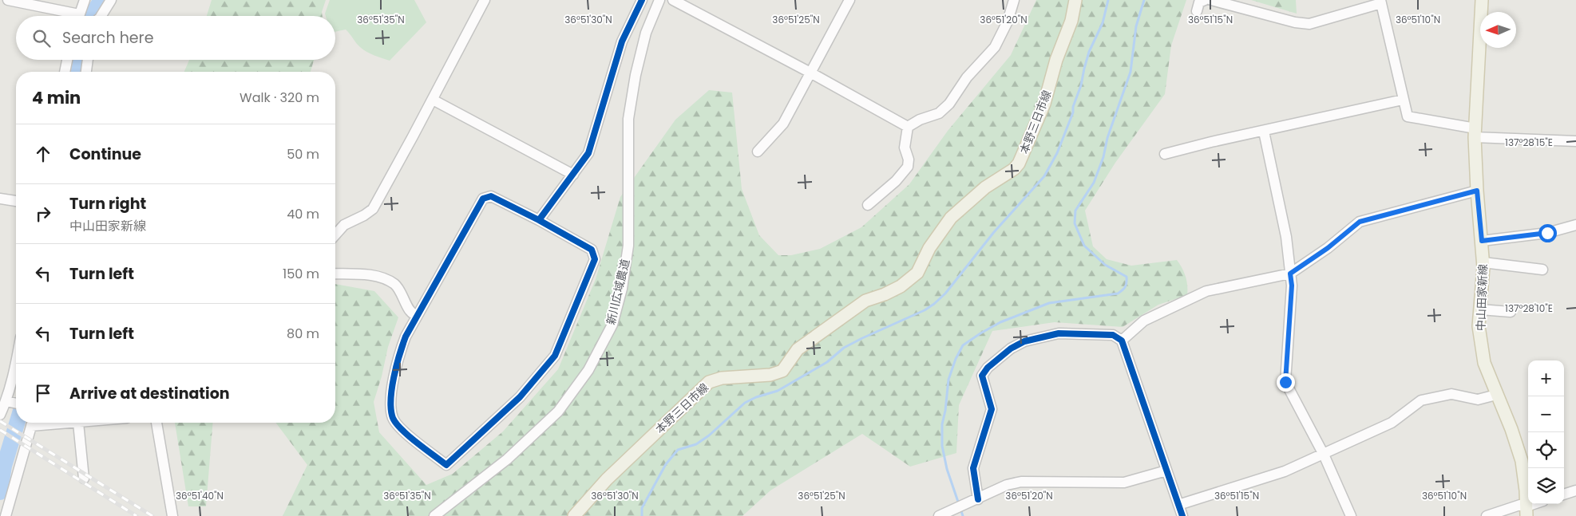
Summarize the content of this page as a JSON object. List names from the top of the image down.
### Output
{
  "streets": {
    "main road": ["本野三日市線", "中山田家新線"],
    "street": ["新川広域農道"]
  },
  "north": "left",
  "page": {
    "search": "Search here",
    "heading": ["4 min", "Walk · 320 m"],
    "list": [
      ["Continue", "50 m"],
      ["Turn right", "中山田家新線", "40 m"],
      ["Turn left", "150 m"],
      ["Turn left", "80 m"],
      "Arrive at destination"
    ],
    "map_buttons": ["+", "−"]
  },
  "coordinates": [
    "36°51'35\"N",
    "36°51'30\"N",
    "36°51'25\"N",
    "36°51'20\"N",
    "36°51'15\"N",
    "36°51'10\"N",
    "137°28'15\"E",
    "137°28'10\"E",
    "36°51'40\"N"
  ]
}
